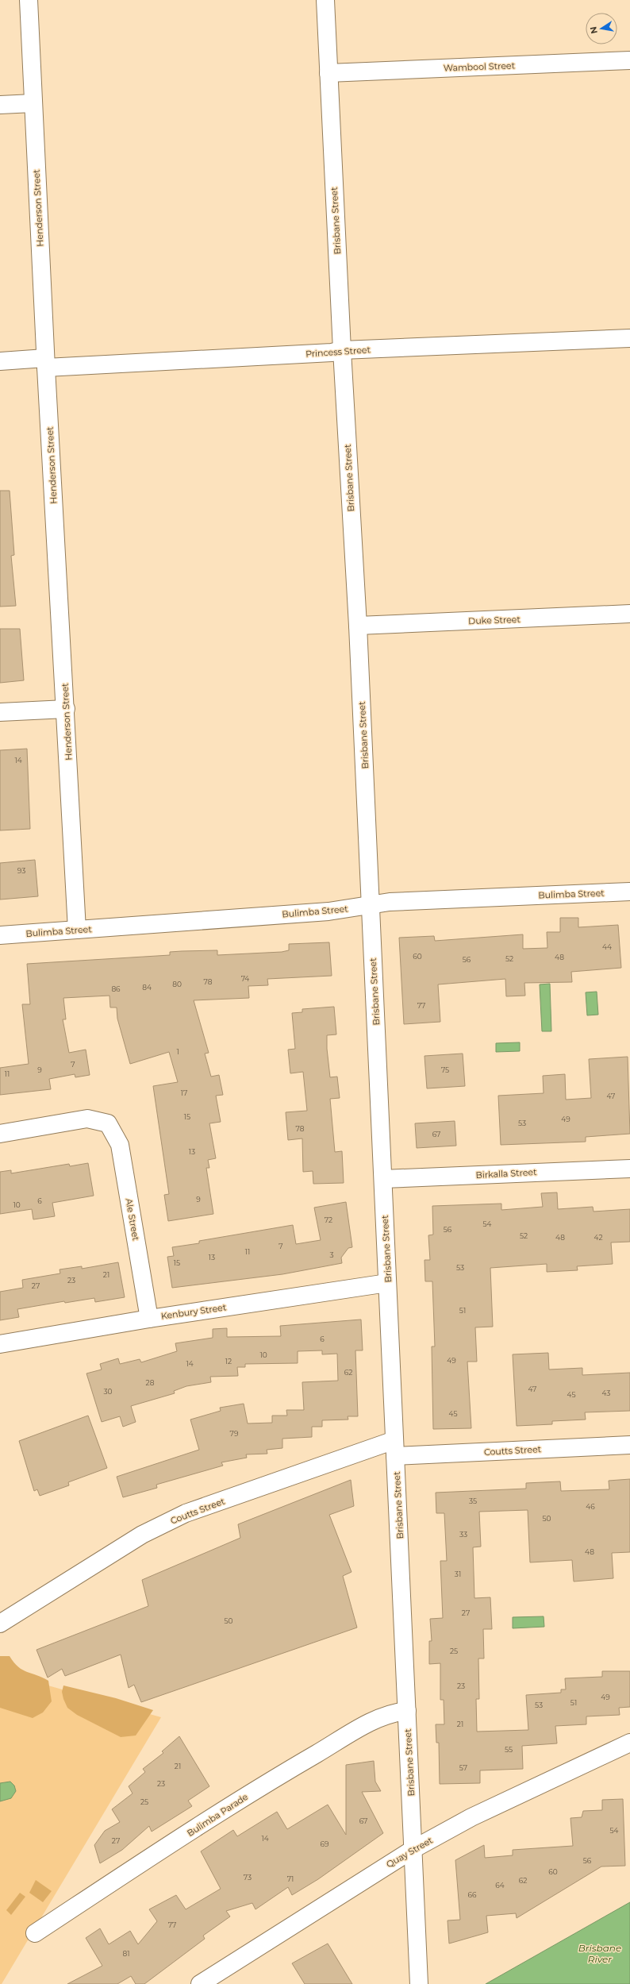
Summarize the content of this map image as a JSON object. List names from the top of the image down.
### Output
{
  "streets": {
    "street": [
      "Wambool Street",
      "Henderson Street",
      "Brisbane Street",
      "Princess Street",
      "Duke Street",
      "Bulimba Street",
      "Birkalla Street",
      "Ale Street",
      "Kenbury Street",
      "Coutts Street",
      "Bulimba Parade",
      "Quay Street"
    ]
  },
  "crossings": [
    ["Wambool Street", "Brisbane Street"],
    ["Henderson Street", "Princess Street"],
    ["Henderson Street", "Bulimba Street"],
    ["Brisbane Street", "Princess Street"],
    ["Brisbane Street", "Duke Street"],
    ["Brisbane Street", "Bulimba Street"],
    ["Brisbane Street", "Birkalla Street"],
    ["Brisbane Street", "Kenbury Street"],
    ["Brisbane Street", "Coutts Street"],
    ["Brisbane Street", "Bulimba Parade"],
    ["Brisbane Street", "Quay Street"],
    ["Ale Street", "Kenbury Street"]
  ],
  "water": ["Brisbane River"],
  "house_numbers": [
    "14",
    "93",
    "44",
    "60",
    "48",
    "52",
    "56",
    "74",
    "78",
    "80",
    "84",
    "86",
    "77",
    "1",
    "7",
    "9",
    "75",
    "11",
    "17",
    "47",
    "15",
    "49",
    "53",
    "78",
    "67",
    "13",
    "9",
    "6",
    "10",
    "72",
    "54",
    "56",
    "52",
    "48",
    "42",
    "7",
    "11",
    "3",
    "13",
    "15",
    "53",
    "21",
    "23",
    "27",
    "51",
    "6",
    "10",
    "49",
    "12",
    "14",
    "62",
    "28",
    "47",
    "30",
    "43",
    "45",
    "45",
    "79",
    "35",
    "46",
    "50",
    "33",
    "48",
    "31",
    "27",
    "50",
    "25",
    "23",
    "49",
    "51",
    "53",
    "21",
    "55",
    "21",
    "57",
    "23",
    "25",
    "67",
    "54",
    "14",
    "27",
    "69",
    "56",
    "60",
    "73",
    "71",
    "62",
    "64",
    "66",
    "77",
    "81"
  ],
  "north": "left"
}
